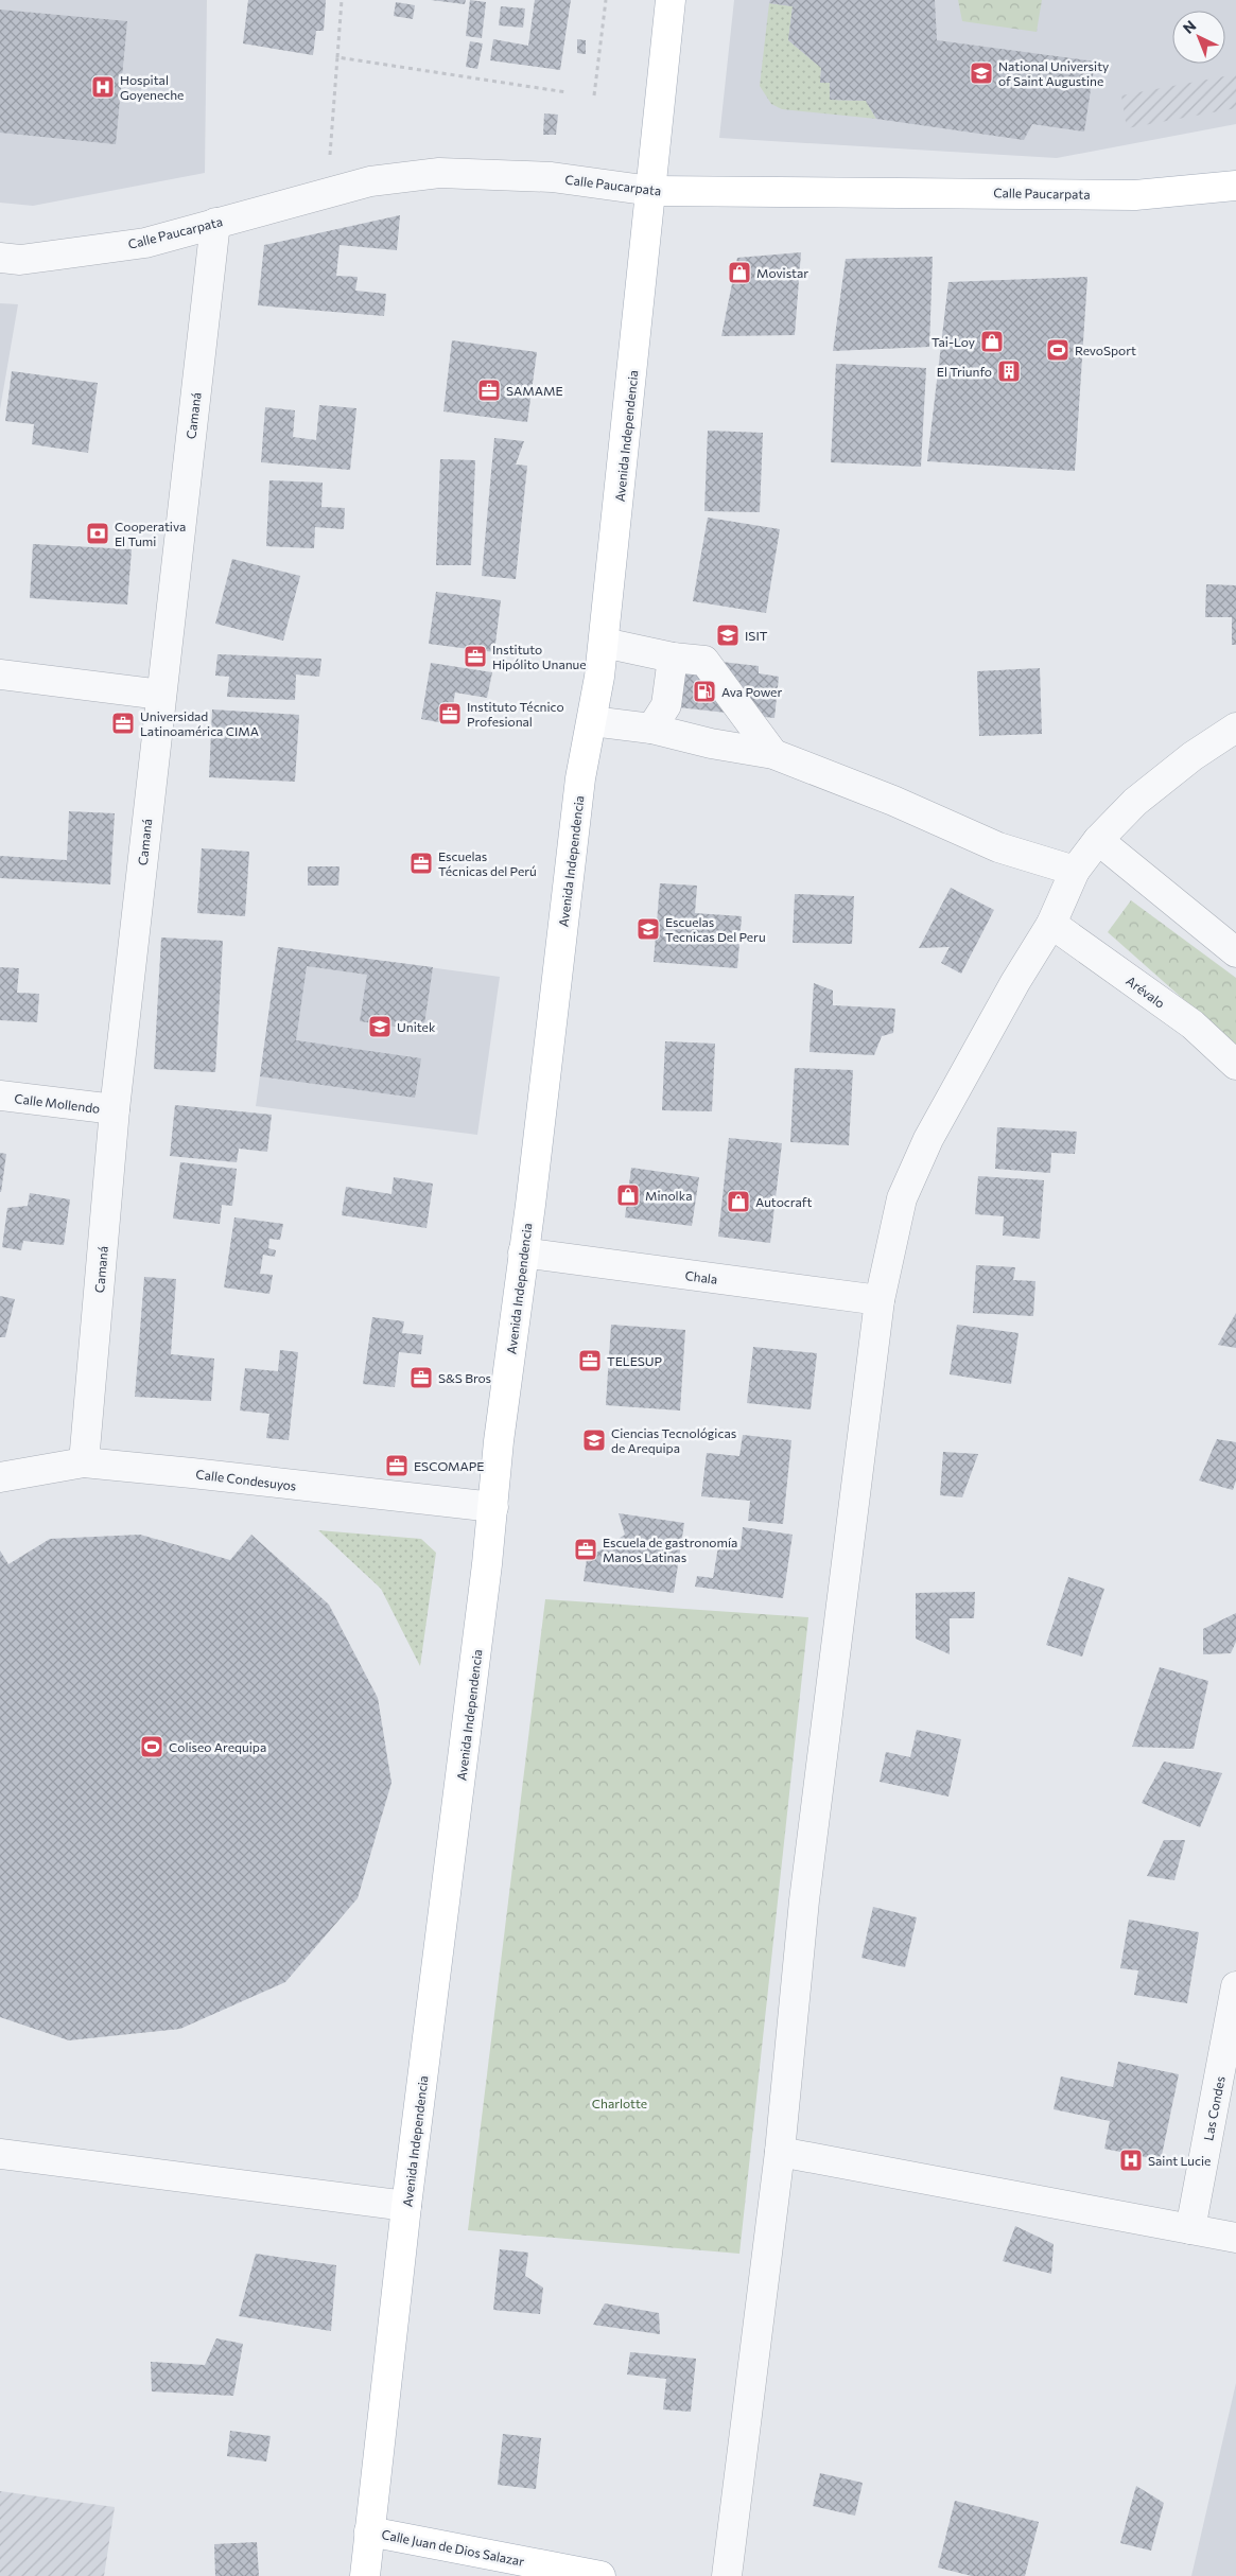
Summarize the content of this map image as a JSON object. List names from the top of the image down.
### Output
{
  "streets": {
    "main road": ["Calle Paucarpata", "Avenida Independencia", "Calle Juan de Dios Salazar"],
    "street": [
      "Camaná",
      "Arévalo",
      "Calle Mollendo",
      "Chala",
      "Calle Condesuyos",
      "Las Condes"
    ]
  },
  "crossings": [
    ["Calle Paucarpata", "Camaná"],
    ["Calle Paucarpata", "Avenida Independencia"],
    ["Camaná", "Calle Mollendo"],
    ["Camaná", "Calle Condesuyos"],
    ["Avenida Independencia", "Chala"],
    ["Avenida Independencia", "Calle Condesuyos"],
    ["Avenida Independencia", "Calle Juan de Dios Salazar"]
  ],
  "parks": ["Charlotte"],
  "places": {
    "school or university": [
      "National University of Saint Augustine",
      "ISIT",
      "Escuelas Tecnicas Del Peru",
      "Unitek",
      "Ciencias Tecnológicas de Arequipa"
    ],
    "hospital": ["Hospital Goyeneche", "Saint Lucie"],
    "shop": [
      "Movistar",
      "Tai-Loy",
      "Minolka",
      "Autocraft"
    ],
    "sports": ["RevoSport", "Coliseo Arequipa"],
    "building": ["El Triunfo"],
    "office": [
      "SAMAME",
      "Instituto Hipólito Unanue",
      "Instituto Técnico Profesional",
      "Universidad Latinoamérica CIMA",
      "Escuelas Técnicas del Perú",
      "TELESUP",
      "S&S Bros",
      "ESCOMAPE",
      "Escuela de gastronomía Manos Latinas"
    ],
    "bank": ["Cooperativa El Tumi"],
    "fuel station": ["Ava Power"]
  },
  "north": "top left"
}
